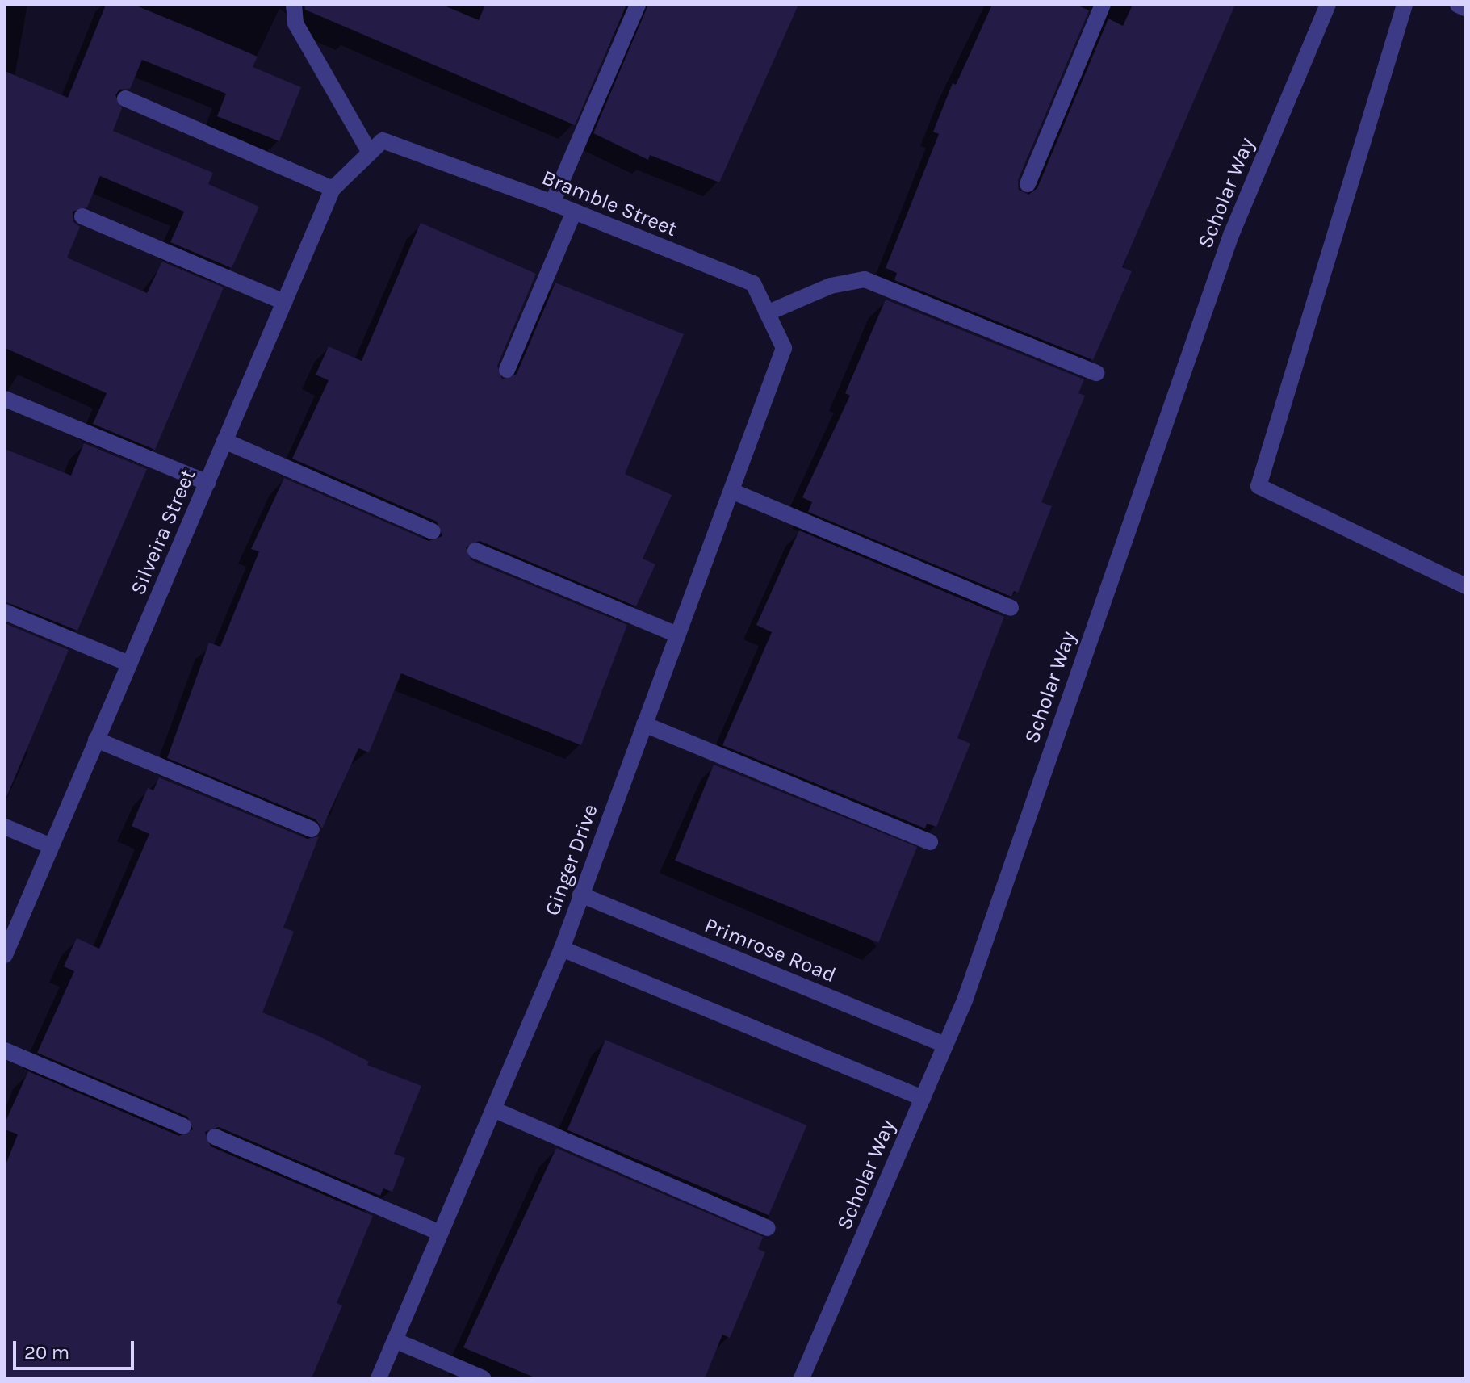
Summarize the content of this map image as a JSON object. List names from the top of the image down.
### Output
{
  "streets": {
    "street": [
      "Scholar Way",
      "Bramble Street",
      "Silveira Street",
      "Ginger Drive",
      "Primrose Road"
    ]
  },
  "crossings": [
    ["Scholar Way", "Primrose Road"],
    ["Bramble Street", "Silveira Street"],
    ["Bramble Street", "Ginger Drive"],
    ["Ginger Drive", "Primrose Road"]
  ],
  "scale_bar": "20 m"
}
